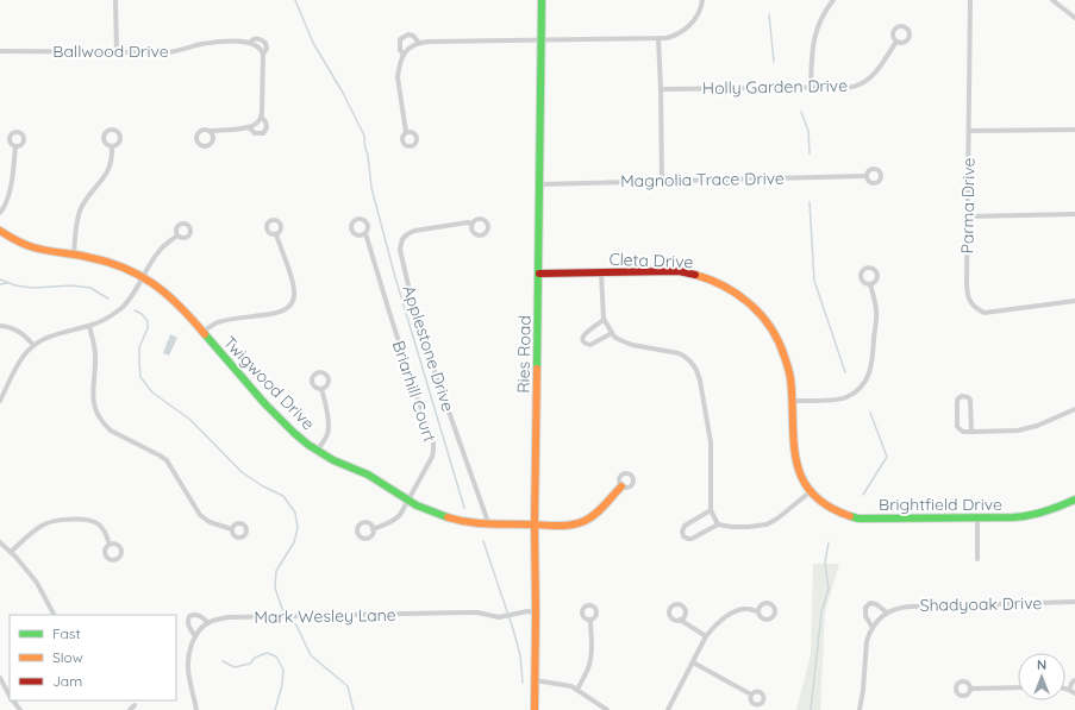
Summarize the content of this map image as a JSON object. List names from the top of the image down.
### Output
{
  "streets": {
    "street": [
      "Ballwood Drive",
      "Holly Garden Drive",
      "Magnolia Trace Drive",
      "Parma Drive",
      "Cleta Drive",
      "Applestone Drive",
      "Ries Road",
      "Twigwood Drive",
      "Briarhill Court",
      "Brightfield Drive",
      "Shadyoak Drive",
      "Mark Wesley Lane"
    ]
  },
  "crossings": [
    ["Magnolia Trace Drive", "Ries Road"],
    ["Cleta Drive", "Ries Road"],
    ["Cleta Drive", "Brightfield Drive"],
    ["Applestone Drive", "Twigwood Drive"],
    ["Ries Road", "Twigwood Drive"],
    ["Ries Road", "Mark Wesley Lane"],
    ["Twigwood Drive", "Briarhill Court"]
  ],
  "legend": ["Fast", "Slow", "Jam"],
  "north": "top"
}
